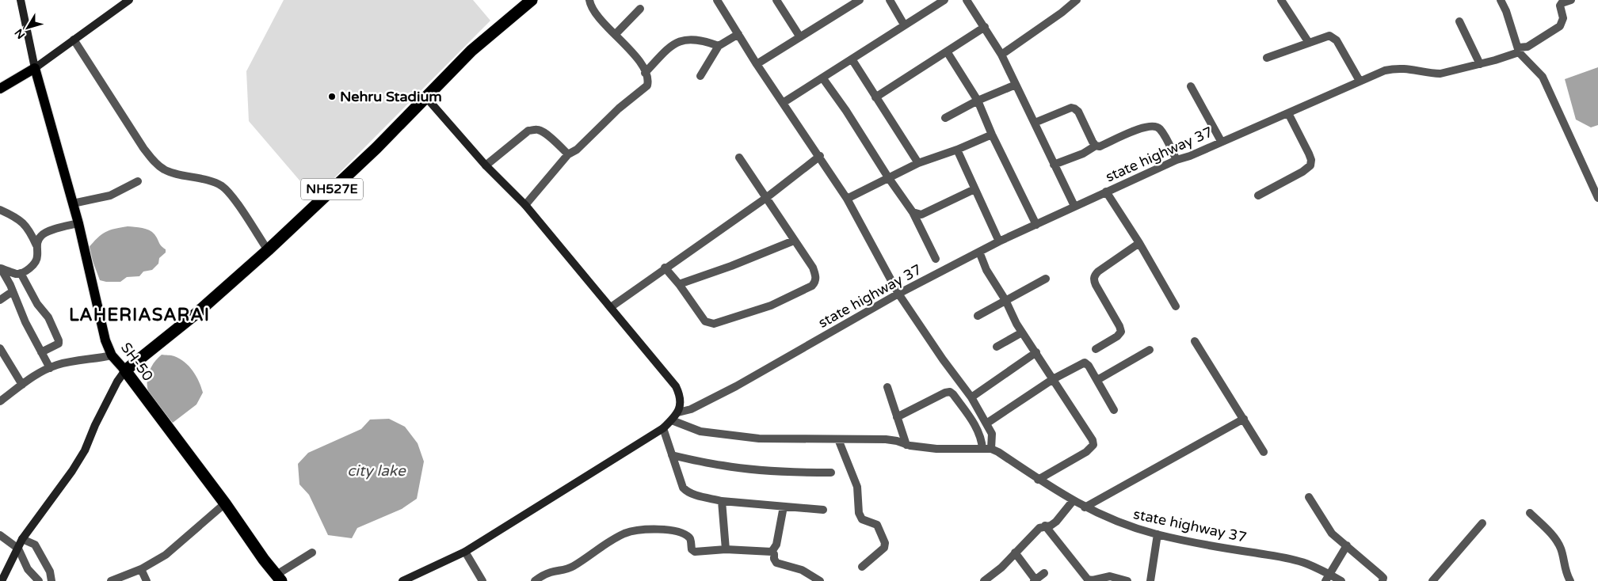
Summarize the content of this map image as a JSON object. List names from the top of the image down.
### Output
{
  "streets": {
    "highway": ["NH527E", "SH-50"],
    "street": ["state highway 37"]
  },
  "crossings": [
    ["NH527E", "SH-50"]
  ],
  "districts": ["LAHERIASARAI"],
  "water": ["city lake"],
  "places": ["Nehru Stadium"],
  "north": "bottom left"
}
